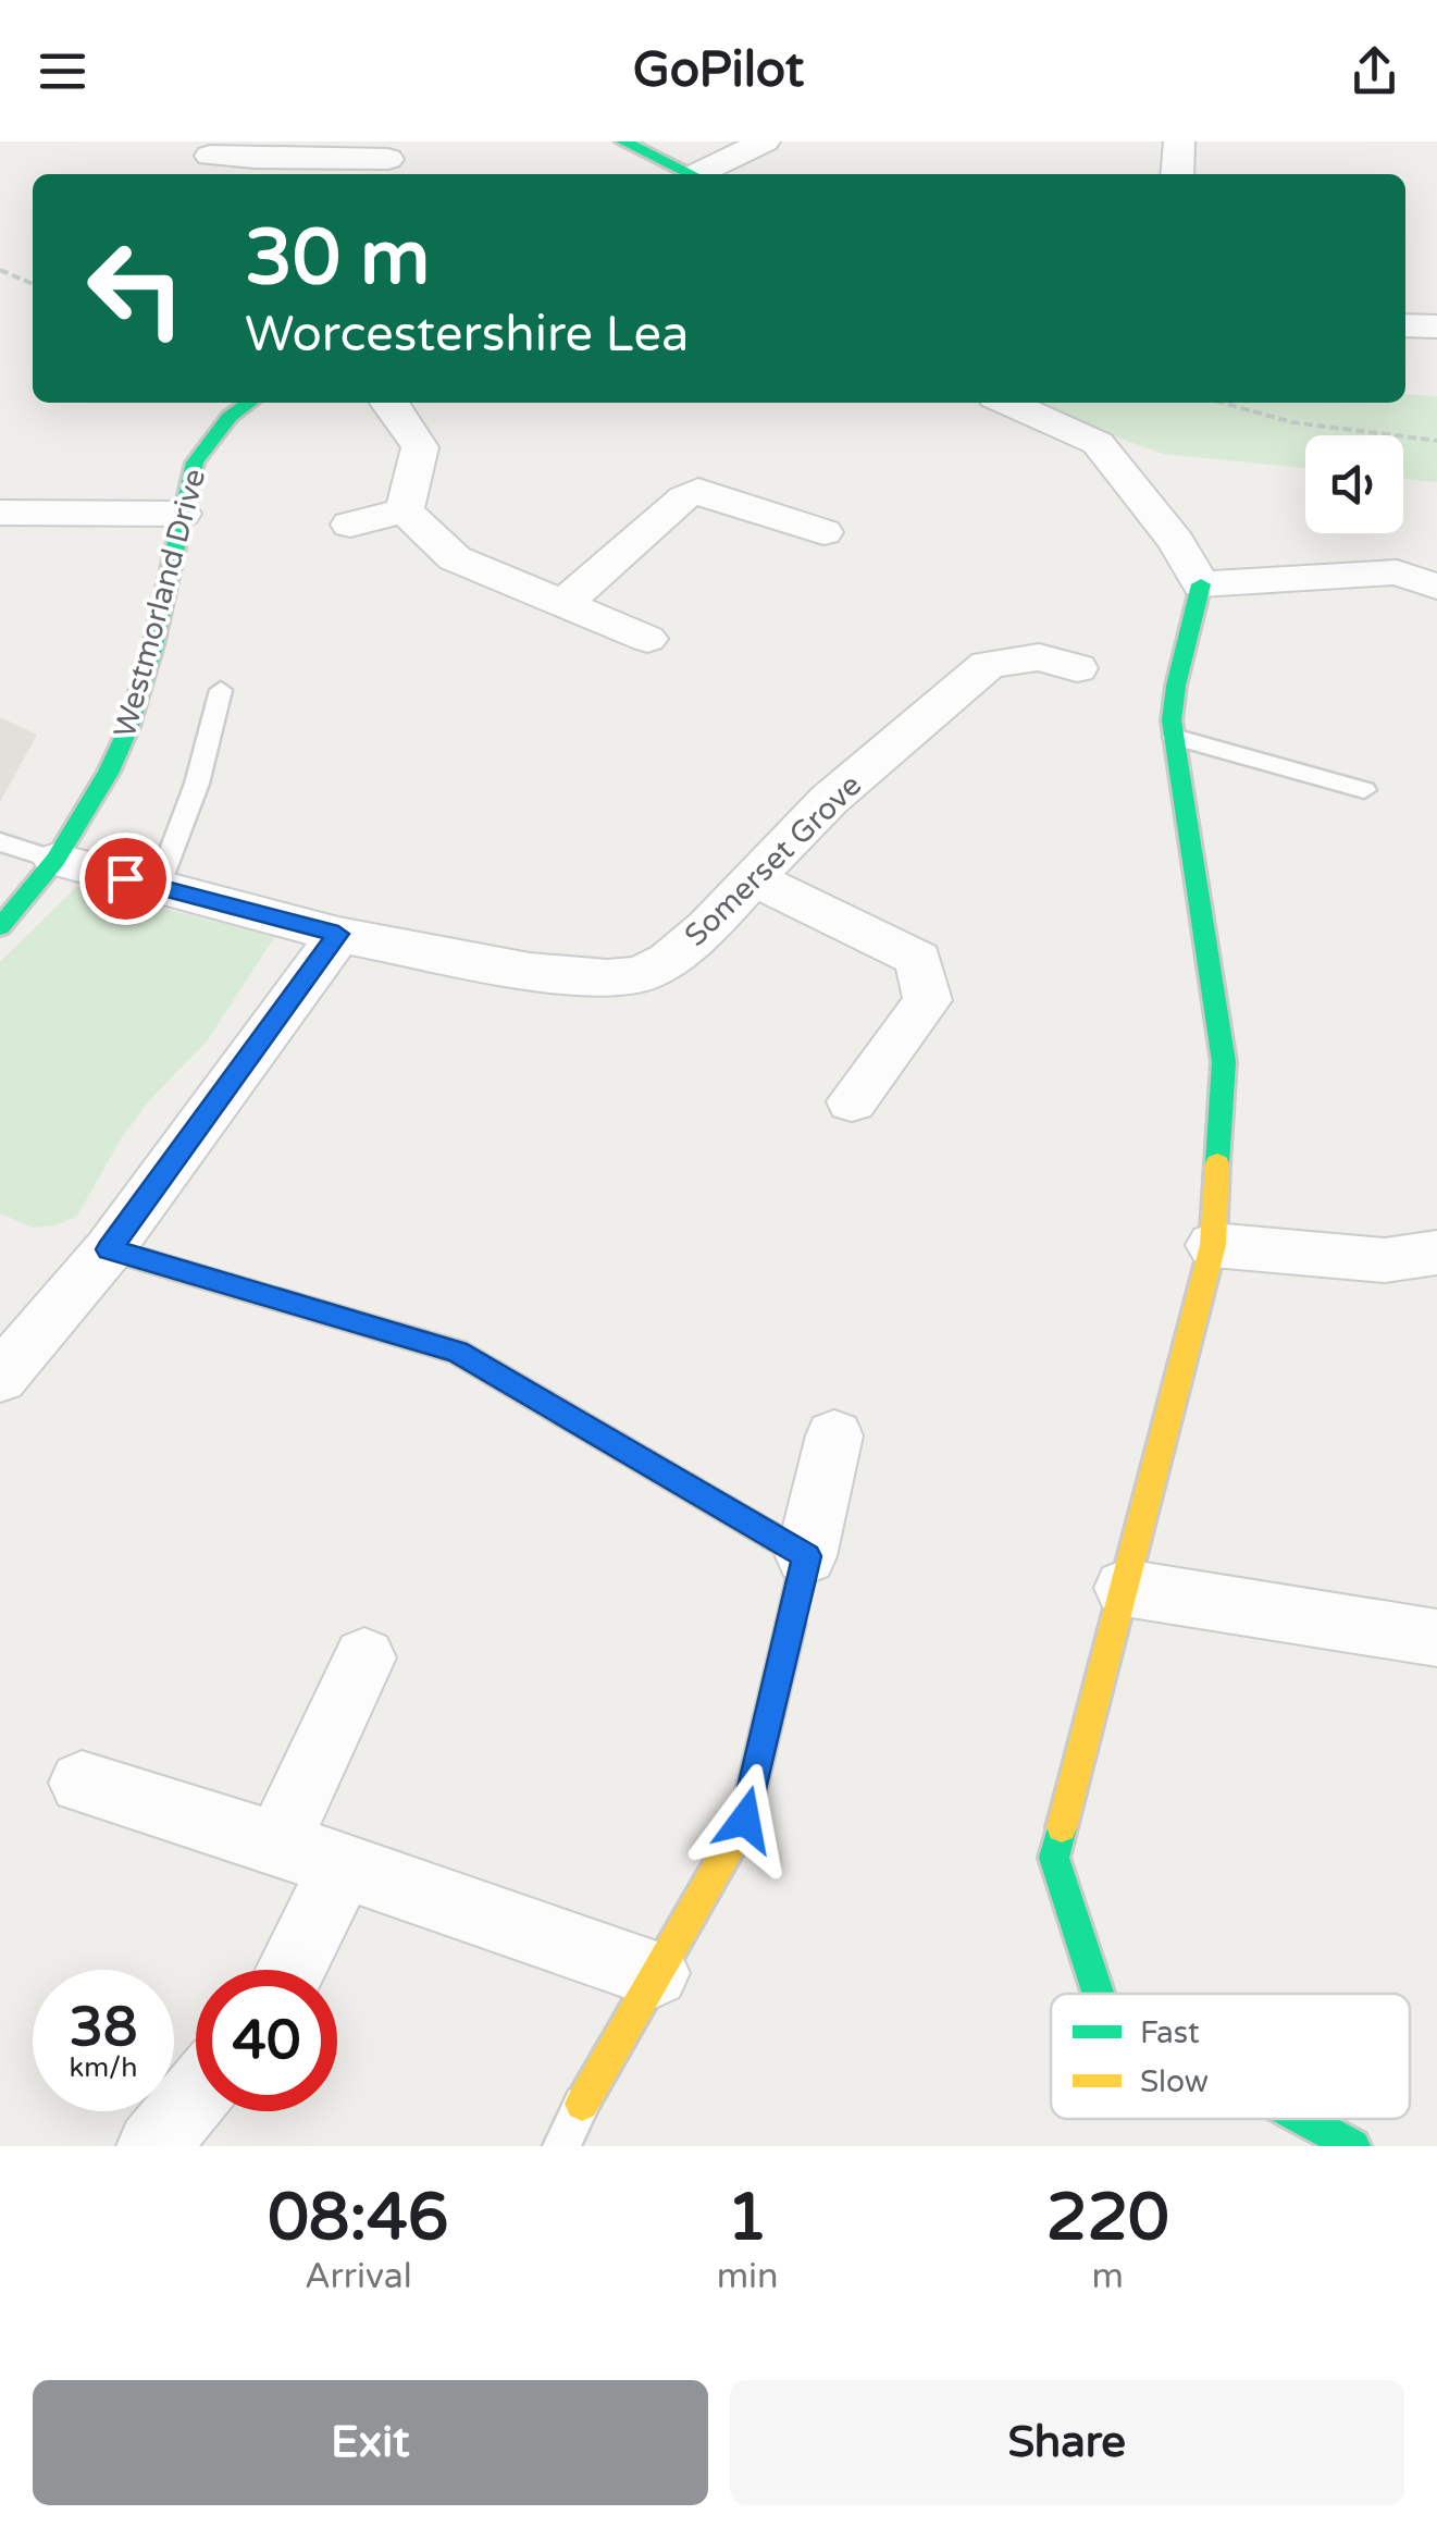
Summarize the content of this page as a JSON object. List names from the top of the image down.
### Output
{
  "streets": {
    "street": ["Westmorland Drive", "Somerset Grove"]
  },
  "crossings": [
    ["Westmorland Drive", "Somerset Grove"]
  ],
  "legend": ["Fast", "Slow"],
  "page": {
    "header": "GoPilot",
    "turn": ["30 m", "Worcestershire Lea"],
    "speed": "38 km/h",
    "limit": "40",
    "eta": [
      "08:46",
      "Arrival",
      "1",
      "min",
      "220",
      "m"
    ],
    "buttons": ["Exit", "Share"]
  }
}
